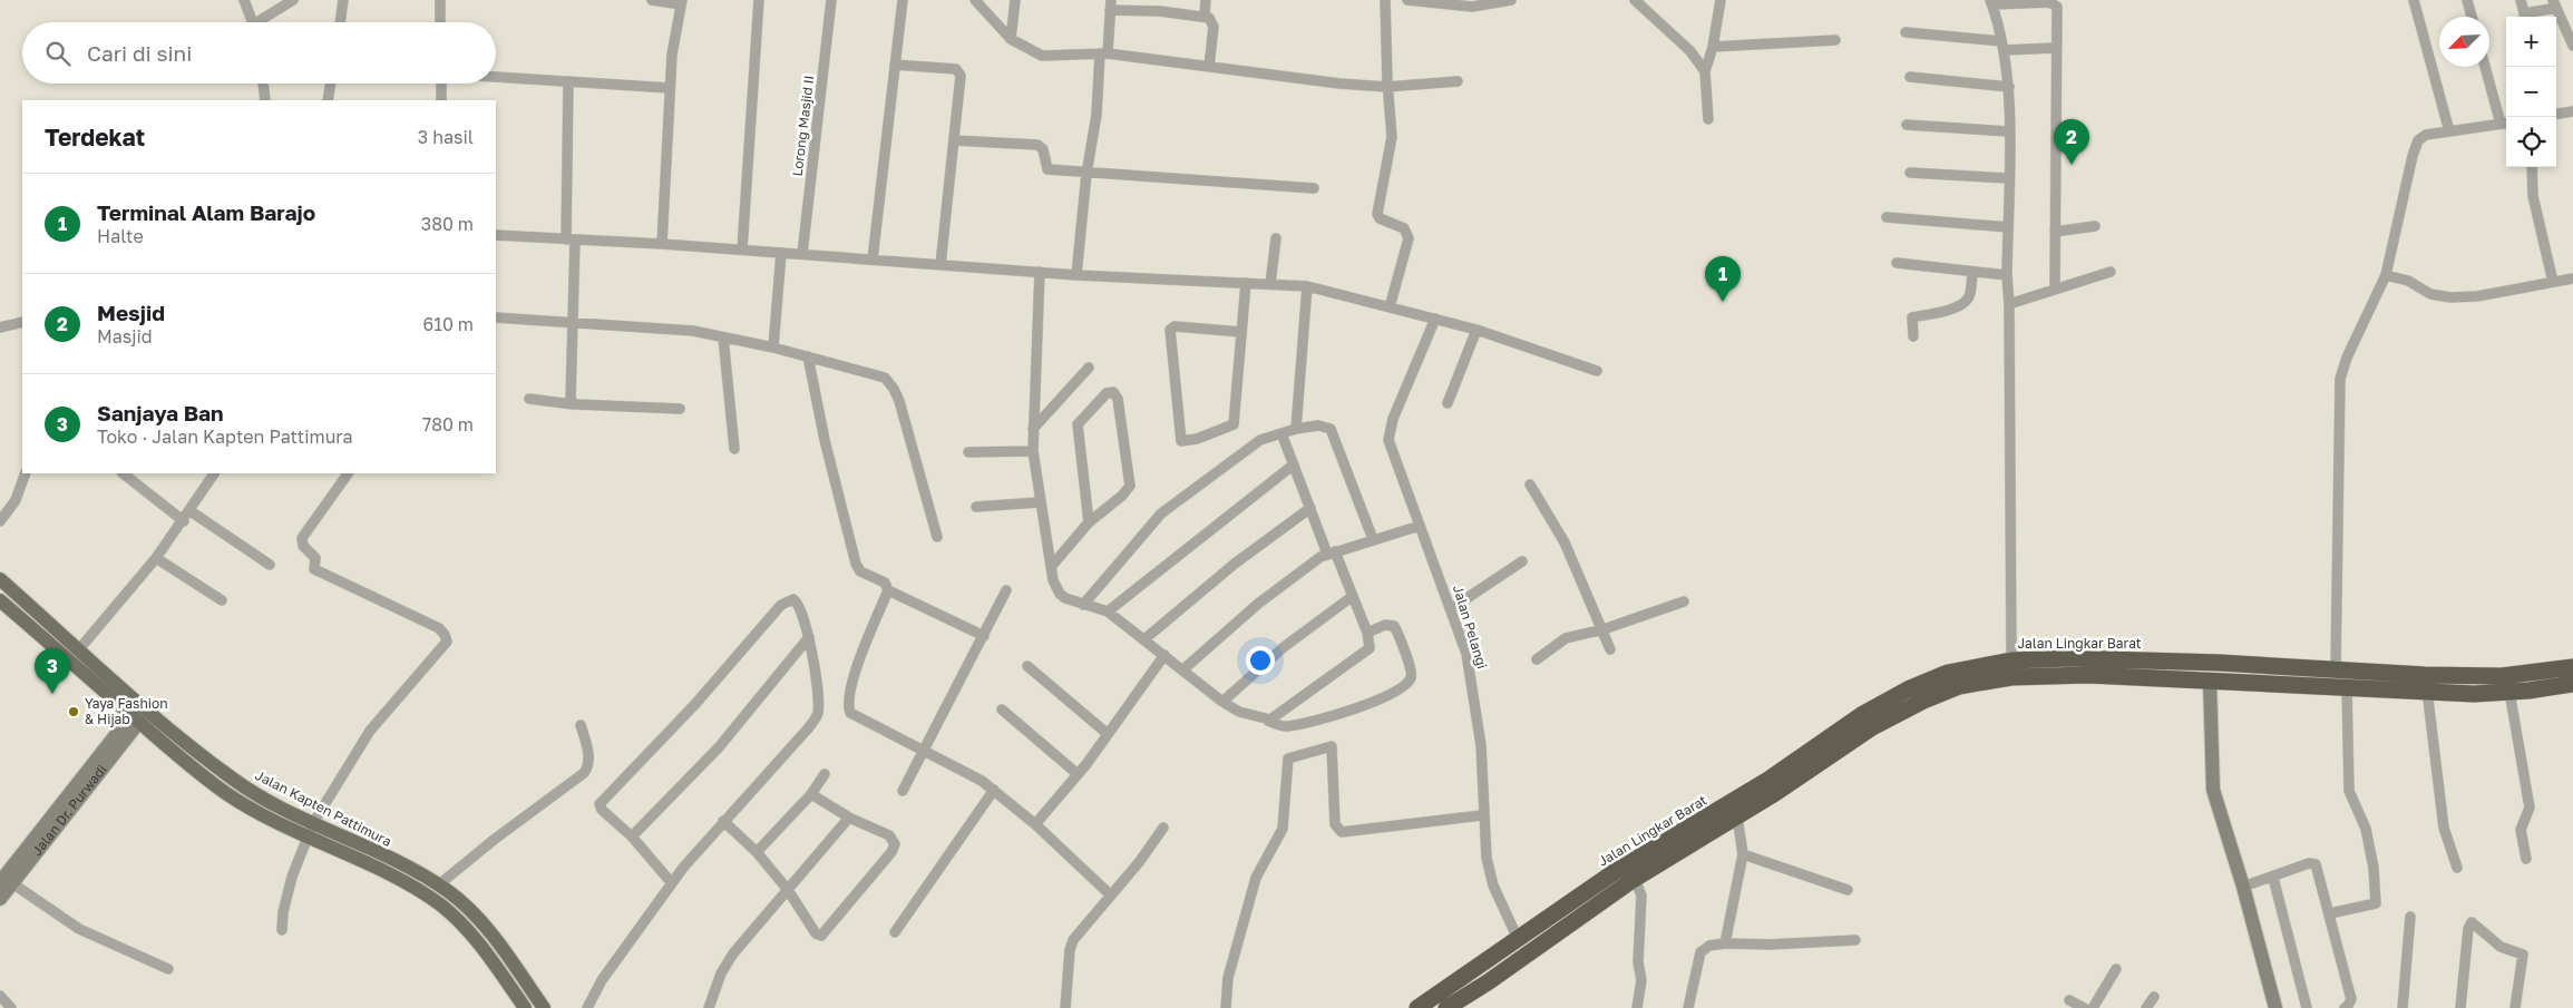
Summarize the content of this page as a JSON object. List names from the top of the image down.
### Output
{
  "streets": {
    "highway": ["Jalan Lingkar Barat"],
    "main road": ["Jalan Kapten Pattimura"],
    "street": ["Lorong Masjid II", "Jalan Pelangi", "Jalan Dr. Purwadi"]
  },
  "crossings": [
    ["Jalan Pelangi", "Jalan Lingkar Barat"]
  ],
  "places": ["Yaya Fashion & Hijab"],
  "north": "bottom left",
  "page": {
    "map_buttons": ["+", "−"],
    "search": "Cari di sini",
    "heading": ["Terdekat", "3 hasil"],
    "pins": ["2", "1", "3"],
    "list": [
      {
        "mark": "1",
        "name": "Terminal Alam Barajo",
        "note": "Halte",
        "value": "380 m"
      },
      {
        "mark": "2",
        "name": "Mesjid",
        "note": "Masjid",
        "value": "610 m"
      },
      {
        "mark": "3",
        "name": "Sanjaya Ban",
        "note": "Toko · Jalan Kapten Pattimura",
        "value": "780 m"
      }
    ]
  }
}
